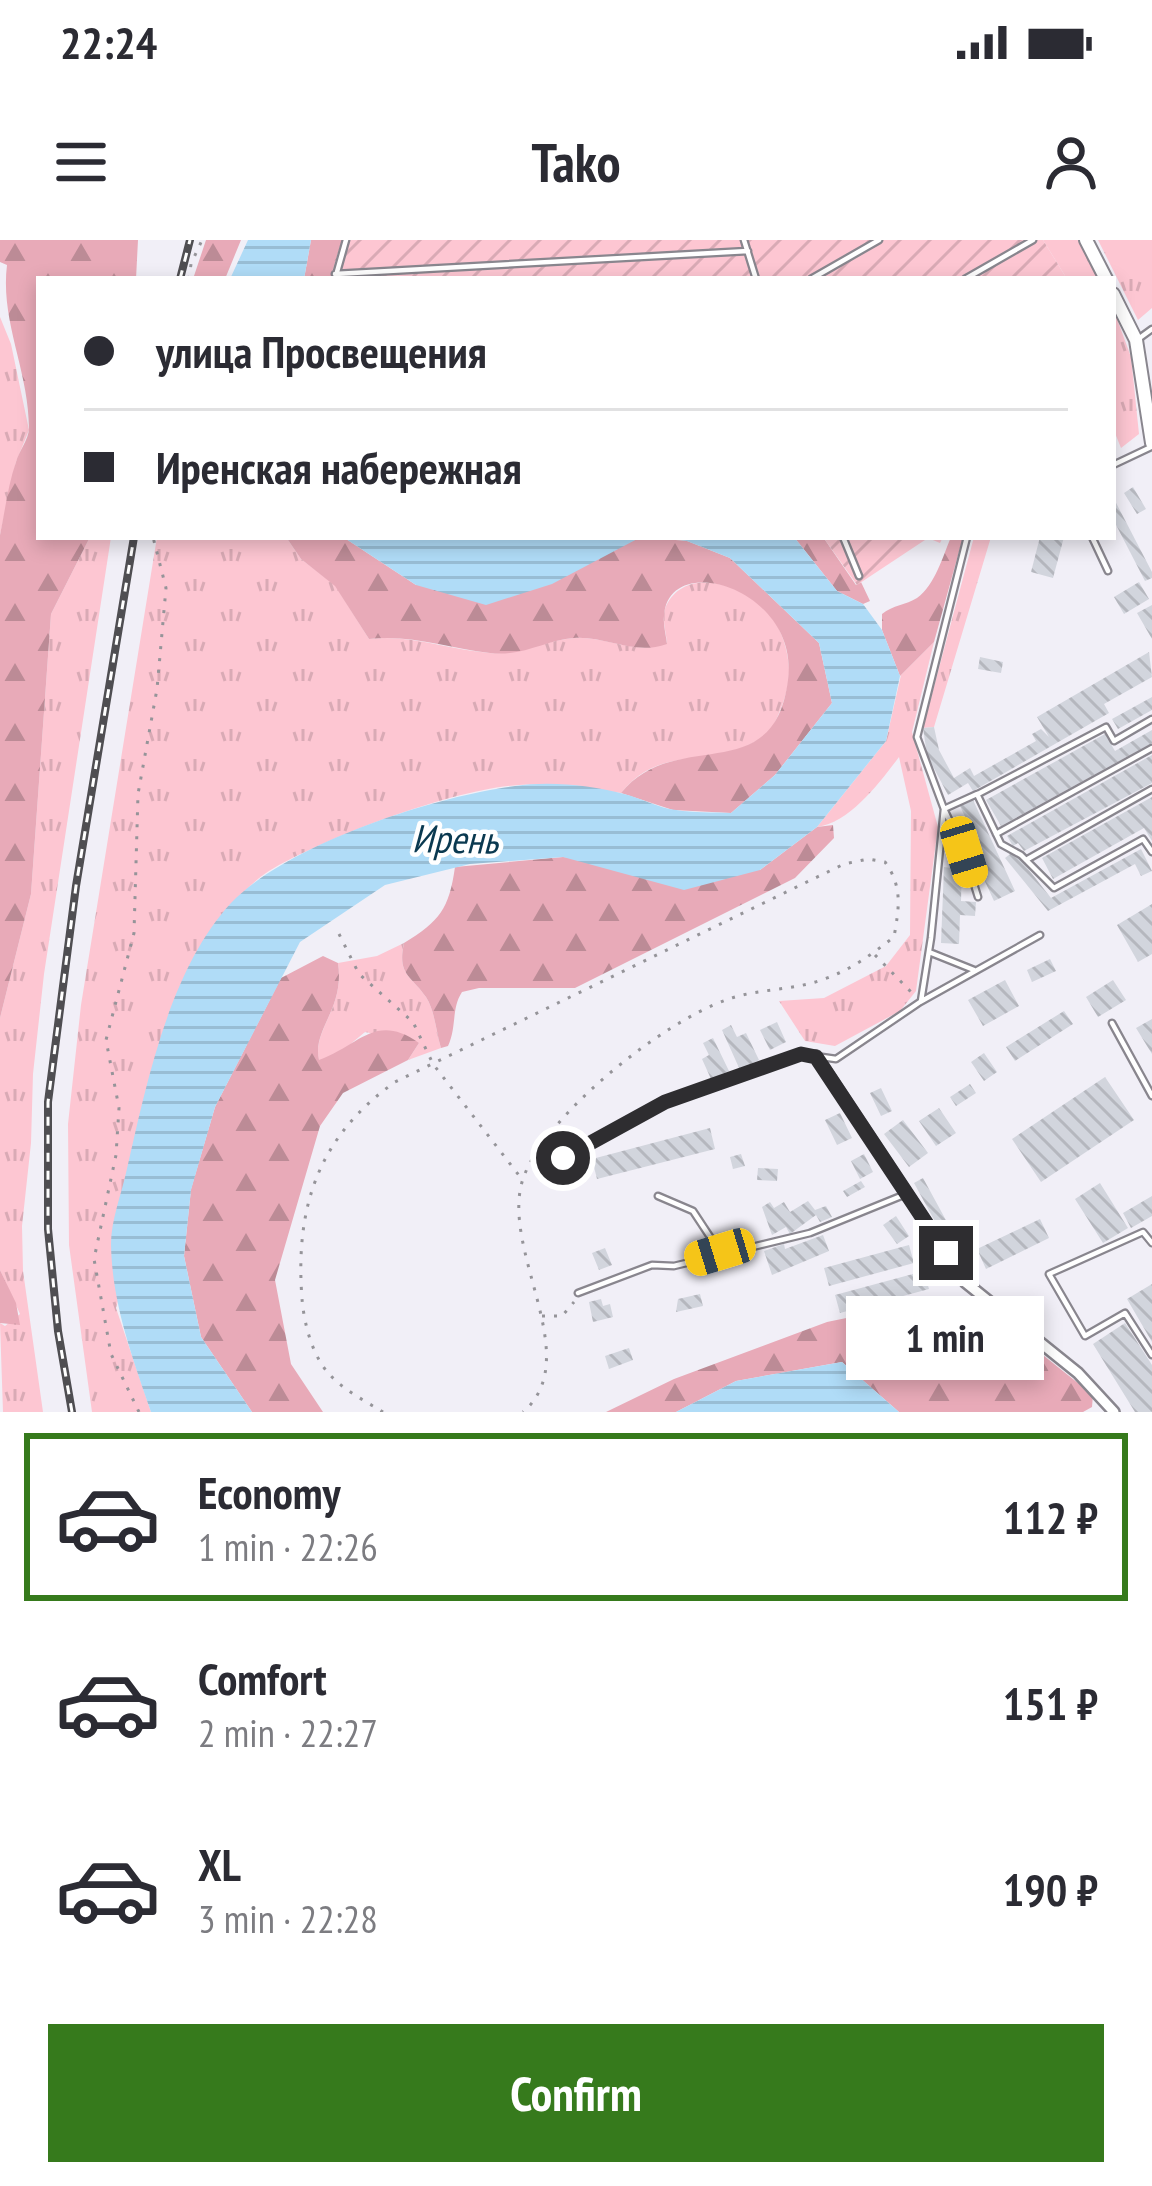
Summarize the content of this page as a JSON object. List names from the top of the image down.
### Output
{
  "water": ["Ирень"],
  "page": {
    "status": "22:24",
    "header": "Tako",
    "banner": ["улица Просвещения", "Иренская набережная"],
    "bubble": "1 min",
    "list": [
      {
        "name": "Economy",
        "note": "1 min · 22:26",
        "value": "112 ₽"
      },
      {
        "name": "Comfort",
        "note": "2 min · 22:27",
        "value": "151 ₽"
      },
      {
        "name": "XL",
        "note": "3 min · 22:28",
        "value": "190 ₽"
      }
    ],
    "buttons": "Confirm"
  }
}
